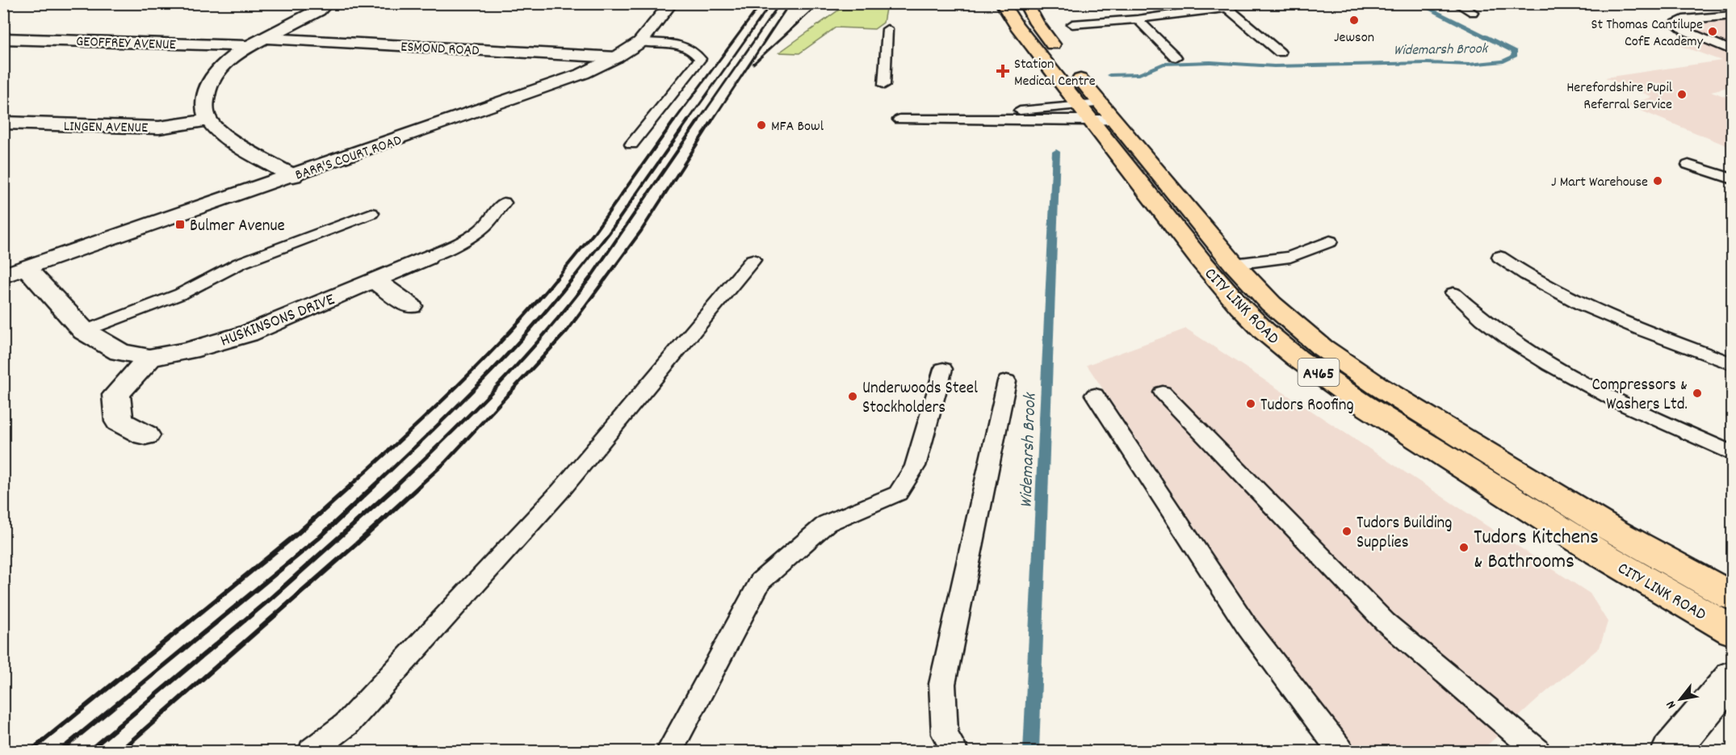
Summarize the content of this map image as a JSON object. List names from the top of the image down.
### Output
{
  "streets": {
    "highway": ["CITY LINK ROAD", "A465"],
    "street": [
      "GEOFFREY AVENUE",
      "ESMOND ROAD",
      "LINGEN AVENUE",
      "BARR'S COURT ROAD",
      "HUSKINSONS DRIVE"
    ]
  },
  "crossings": [
    ["ESMOND ROAD", "BARR'S COURT ROAD"],
    ["BARR'S COURT ROAD", "HUSKINSONS DRIVE"]
  ],
  "water": ["Widemarsh Brook"],
  "places": {
    "other": [
      "Jewson",
      "St Thomas Cantilupe CofE Academy",
      "Herefordshire Pupil Referral Service",
      "MFA Bowl",
      "J Mart Warehouse",
      "Compressors & Washers Ltd.",
      "Underwoods Steel Stockholders",
      "Tudors Roofing",
      "Tudors Building Supplies",
      "Tudors Kitchens & Bathrooms"
    ],
    "health": ["Station Medical Centre"],
    "transit": ["Bulmer Avenue"]
  },
  "north": "bottom left"
}
